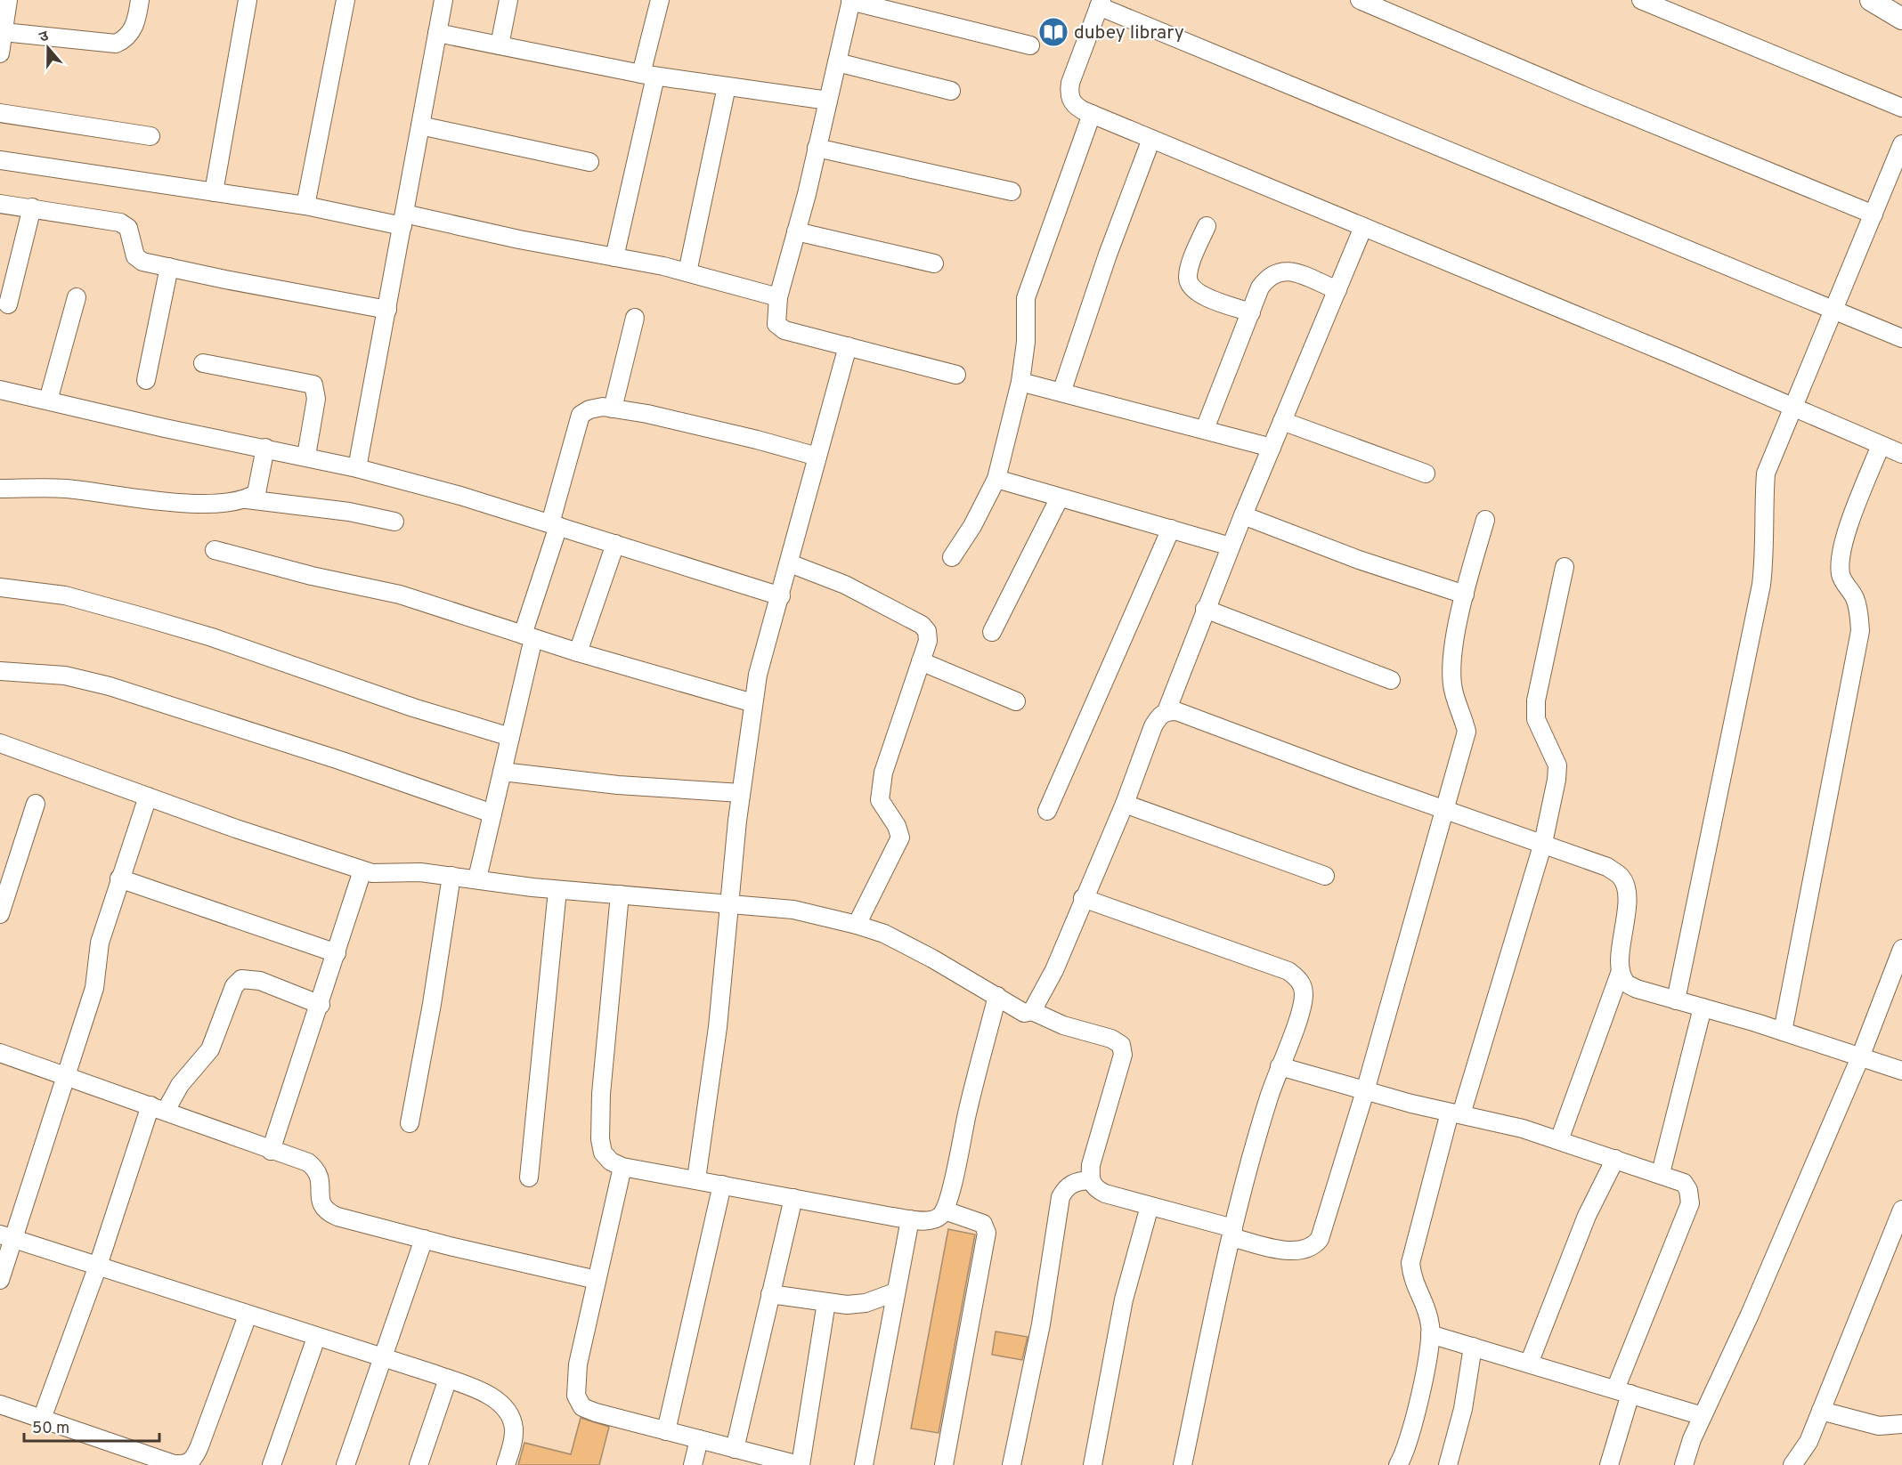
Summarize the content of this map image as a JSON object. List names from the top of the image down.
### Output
{
  "places": {
    "library": ["dubey library"]
  },
  "scale_bar": "50 m",
  "north": "top"
}
